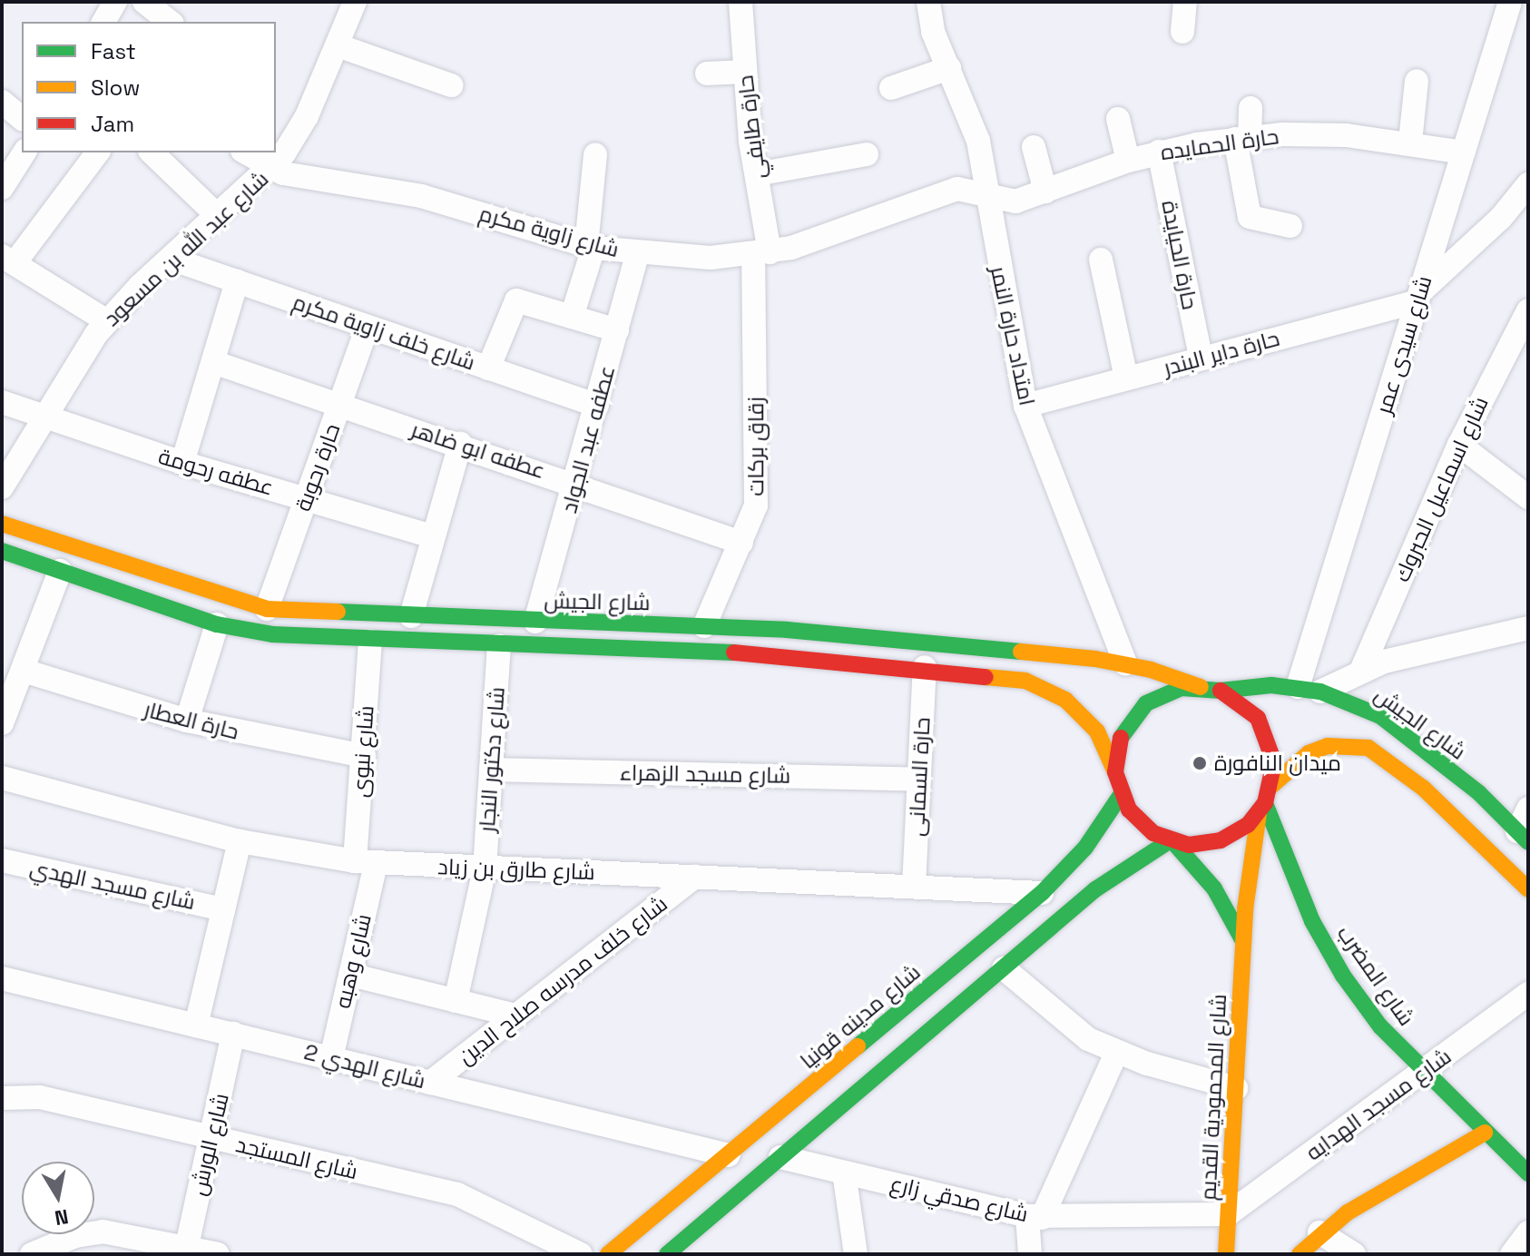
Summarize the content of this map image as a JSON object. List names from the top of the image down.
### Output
{
  "streets": {
    "main road": [
      "شارع الجيش",
      "شارع المضرب",
      "شارع مدينه قونيا",
      "شارع المحمودية القديم"
    ],
    "street": [
      "حارة طايفي",
      "حارة الحمايده",
      "شارع زاوية مكرم",
      "شارع عبد الله بن مسعود",
      "حارة الحيايدة",
      "شارع خلف زاوية مكرم",
      "امتداد حارة النمر",
      "شارع سيدى عمر",
      "حارة داير البندر",
      "عطفه عبد الجواد",
      "زقاق بركات",
      "عطفه ابو ضاهر",
      "حارة رحوبة",
      "عطفه رحومة",
      "شارع اسماعيل الحبروك",
      "حارة العطار",
      "شارع نبوى",
      "شارع دكتور النجار",
      "شارع مسجد الزهراء",
      "حارة السمانى",
      "شارع طارق بن زياد",
      "شارع مسجد الهدي",
      "شارع وهبه",
      "شارع خلف مدرسه صلاح الدين",
      "شارع الهدي 2",
      "شارع مسجد الهدايه",
      "شارع الورش",
      "شارع المستجد",
      "شارع صدقي زارع"
    ]
  },
  "crossings": [
    ["حارة طايفي", "شارع زاوية مكرم"],
    ["حارة طايفي", "زقاق بركات"],
    ["حارة الحمايده", "شارع زاوية مكرم"],
    ["حارة الحمايده", "حارة الحيايدة"],
    ["حارة الحمايده", "امتداد حارة النمر"],
    ["حارة الحمايده", "شارع سيدى عمر"],
    ["شارع زاوية مكرم", "شارع عبد الله بن مسعود"],
    ["شارع زاوية مكرم", "امتداد حارة النمر"],
    ["شارع زاوية مكرم", "عطفه عبد الجواد"],
    ["شارع زاوية مكرم", "زقاق بركات"],
    ["شارع عبد الله بن مسعود", "شارع خلف زاوية مكرم"],
    ["شارع عبد الله بن مسعود", "عطفه رحومة"],
    ["حارة الحيايدة", "حارة داير البندر"],
    ["شارع خلف زاوية مكرم", "عطفه عبد الجواد"],
    ["شارع خلف زاوية مكرم", "حارة رحوبة"],
    ["امتداد حارة النمر", "حارة داير البندر"],
    ["امتداد حارة النمر", "شارع الجيش"],
    ["شارع سيدى عمر", "حارة داير البندر"],
    ["شارع سيدى عمر", "شارع الجيش"],
    ["عطفه عبد الجواد", "عطفه ابو ضاهر"],
    ["عطفه عبد الجواد", "شارع الجيش"],
    ["زقاق بركات", "عطفه ابو ضاهر"],
    ["زقاق بركات", "شارع الجيش"],
    ["عطفه ابو ضاهر", "حارة رحوبة"],
    ["حارة رحوبة", "عطفه رحومة"],
    ["حارة رحوبة", "شارع الجيش"],
    ["شارع الجيش", "شارع المضرب"],
    ["شارع الجيش", "شارع مدينه قونيا"],
    ["شارع الجيش", "شارع المحمودية القديم"],
    ["حارة العطار", "شارع نبوى"],
    ["شارع نبوى", "شارع طارق بن زياد"],
    ["شارع نبوى", "شارع وهبه"],
    ["شارع دكتور النجار", "شارع مسجد الزهراء"],
    ["شارع دكتور النجار", "شارع طارق بن زياد"],
    ["شارع مسجد الزهراء", "حارة السمانى"],
    ["حارة السمانى", "شارع طارق بن زياد"],
    ["شارع طارق بن زياد", "شارع وهبه"],
    ["شارع طارق بن زياد", "شارع خلف مدرسه صلاح الدين"],
    ["شارع طارق بن زياد", "شارع مدينه قونيا"],
    ["شارع وهبه", "شارع الهدي 2"],
    ["شارع المضرب", "شارع مدينه قونيا"],
    ["شارع المضرب", "شارع المحمودية القديم"],
    ["شارع المضرب", "شارع مسجد الهدايه"],
    ["شارع خلف مدرسه صلاح الدين", "شارع الهدي 2"],
    ["شارع مدينه قونيا", "شارع الهدي 2"],
    ["شارع مدينه قونيا", "شارع المحمودية القديم"],
    ["شارع الهدي 2", "شارع الورش"],
    ["شارع المحمودية القديم", "شارع مسجد الهدايه"],
    ["شارع المحمودية القديم", "شارع صدقي زارع"],
    ["شارع مسجد الهدايه", "شارع صدقي زارع"],
    ["شارع الورش", "شارع المستجد"]
  ],
  "places": ["ميدان النافورة"],
  "legend": ["Fast", "Slow", "Jam"],
  "north": "bottom"
}
